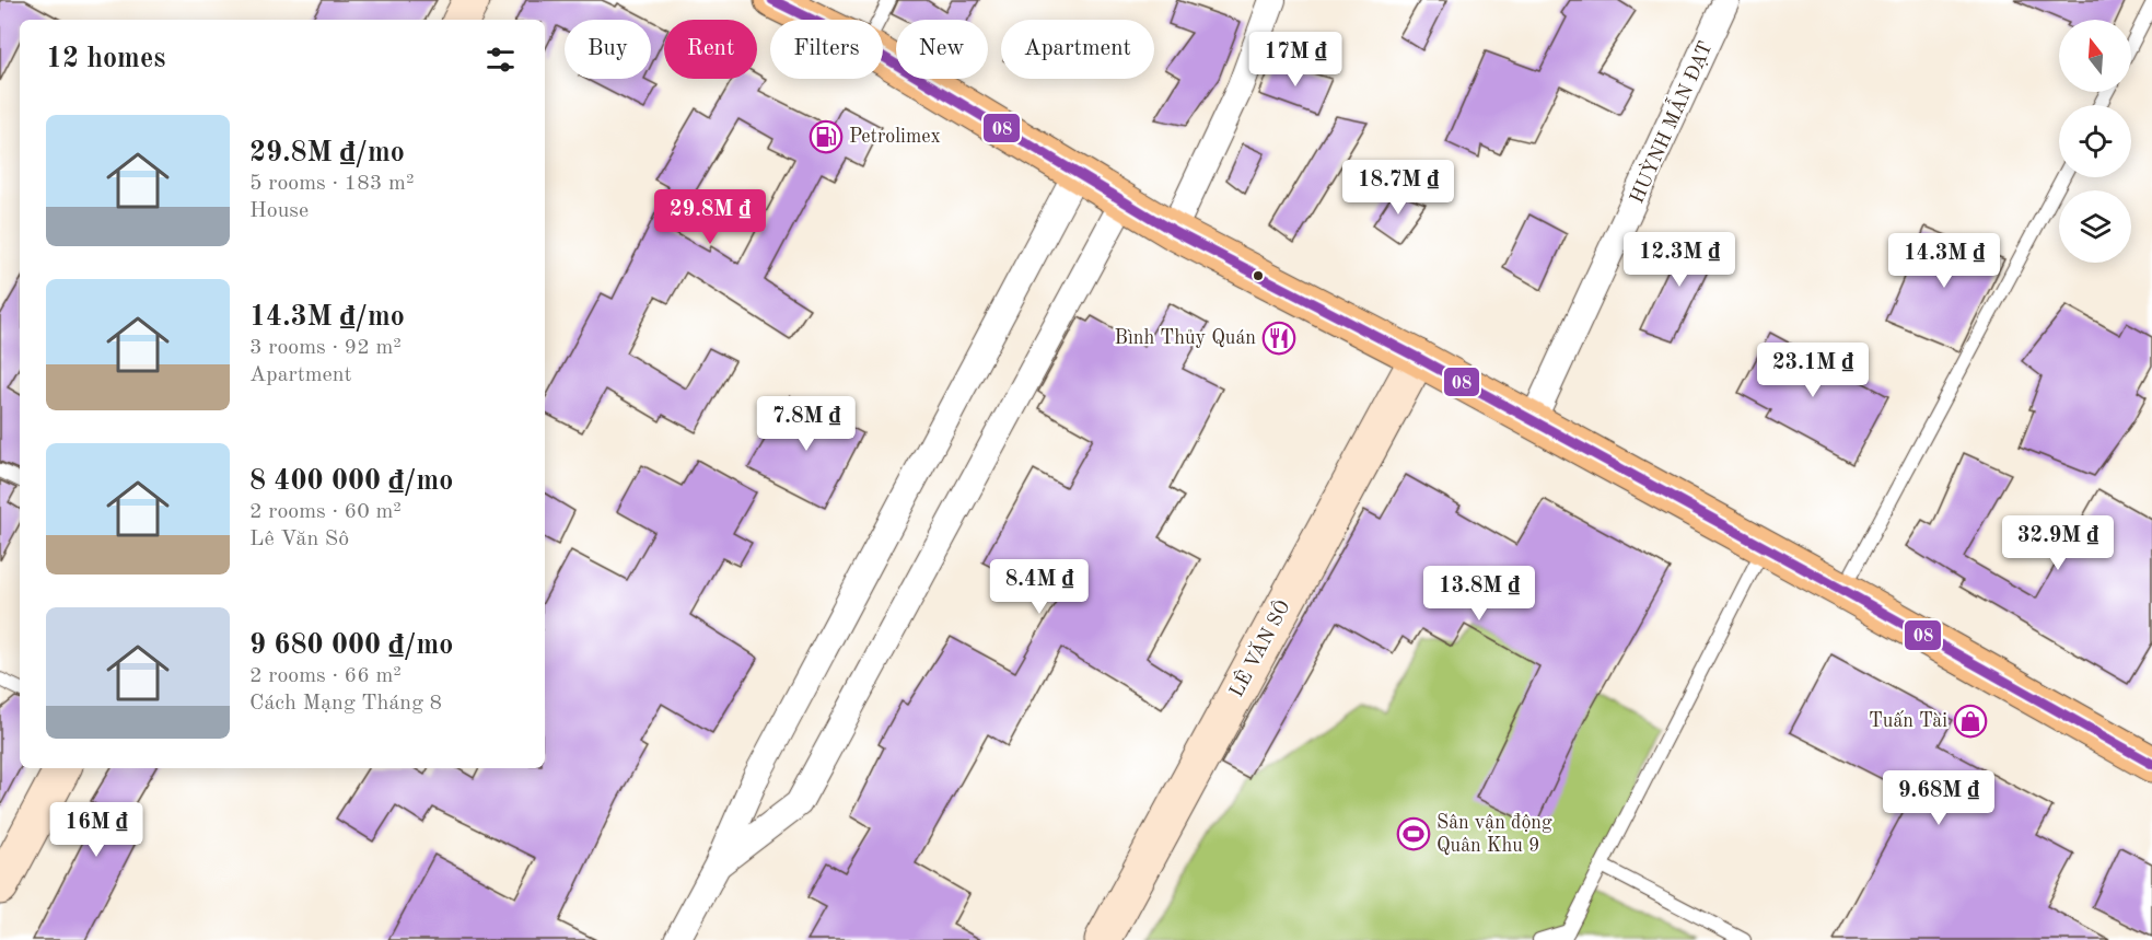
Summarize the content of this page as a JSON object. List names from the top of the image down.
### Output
{
  "streets": {
    "street": ["HUỲNH MẪN ĐẠT", "LÊ VĂN SÔ"]
  },
  "places": {
    "fuel station": ["Petrolimex"],
    "restaurant": ["Bình Thủy Quán"],
    "shop": ["Tuấn Tài"],
    "sports": ["Sân vận động Quân Khu 9"]
  },
  "lines": ["transit line 08"],
  "north": "top",
  "page": {
    "chip": [
      "Buy",
      "Rent",
      "Filters",
      "New",
      "Apartment"
    ],
    "heading": "12 homes",
    "price": [
      "17M ₫",
      "18.7M ₫",
      "29.8M ₫",
      "12.3M ₫",
      "14.3M ₫",
      "23.1M ₫",
      "7.8M ₫",
      "32.9M ₫",
      "8.4M ₫",
      "13.8M ₫",
      "9.68M ₫",
      "16M ₫"
    ],
    "list": [
      {
        "name": "29.8M ₫/mo",
        "note": "5 rooms · 183 m² · House"
      },
      {
        "name": "14.3M ₫/mo",
        "note": "3 rooms · 92 m² · Apartment"
      },
      {
        "name": "8 400 000 ₫/mo",
        "note": "2 rooms · 60 m² · Lê Văn Sô"
      },
      {
        "name": "9 680 000 ₫/mo",
        "note": "2 rooms · 66 m² · Cách Mạng Tháng 8"
      }
    ]
  }
}
